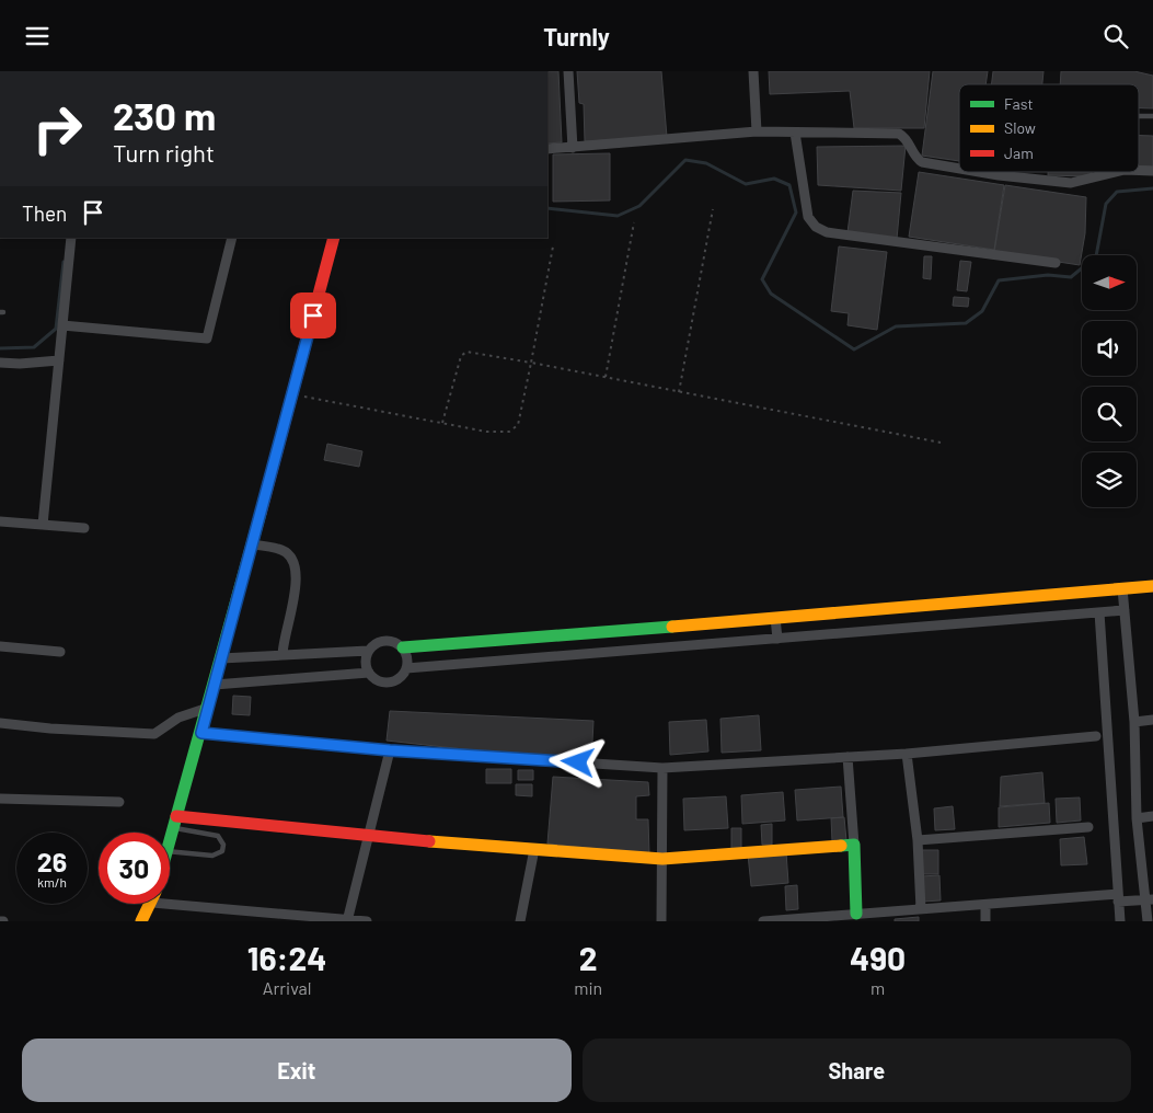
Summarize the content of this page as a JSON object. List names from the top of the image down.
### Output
{
  "legend": ["Fast", "Slow", "Jam"],
  "north": "right",
  "page": {
    "header": "Turnly",
    "turn": ["230 m", "Turn right"],
    "then": "Then",
    "speed": "26 km/h",
    "limit": "30",
    "eta": [
      "16:24",
      "Arrival",
      "2",
      "min",
      "490",
      "m"
    ],
    "buttons": ["Exit", "Share"]
  }
}
